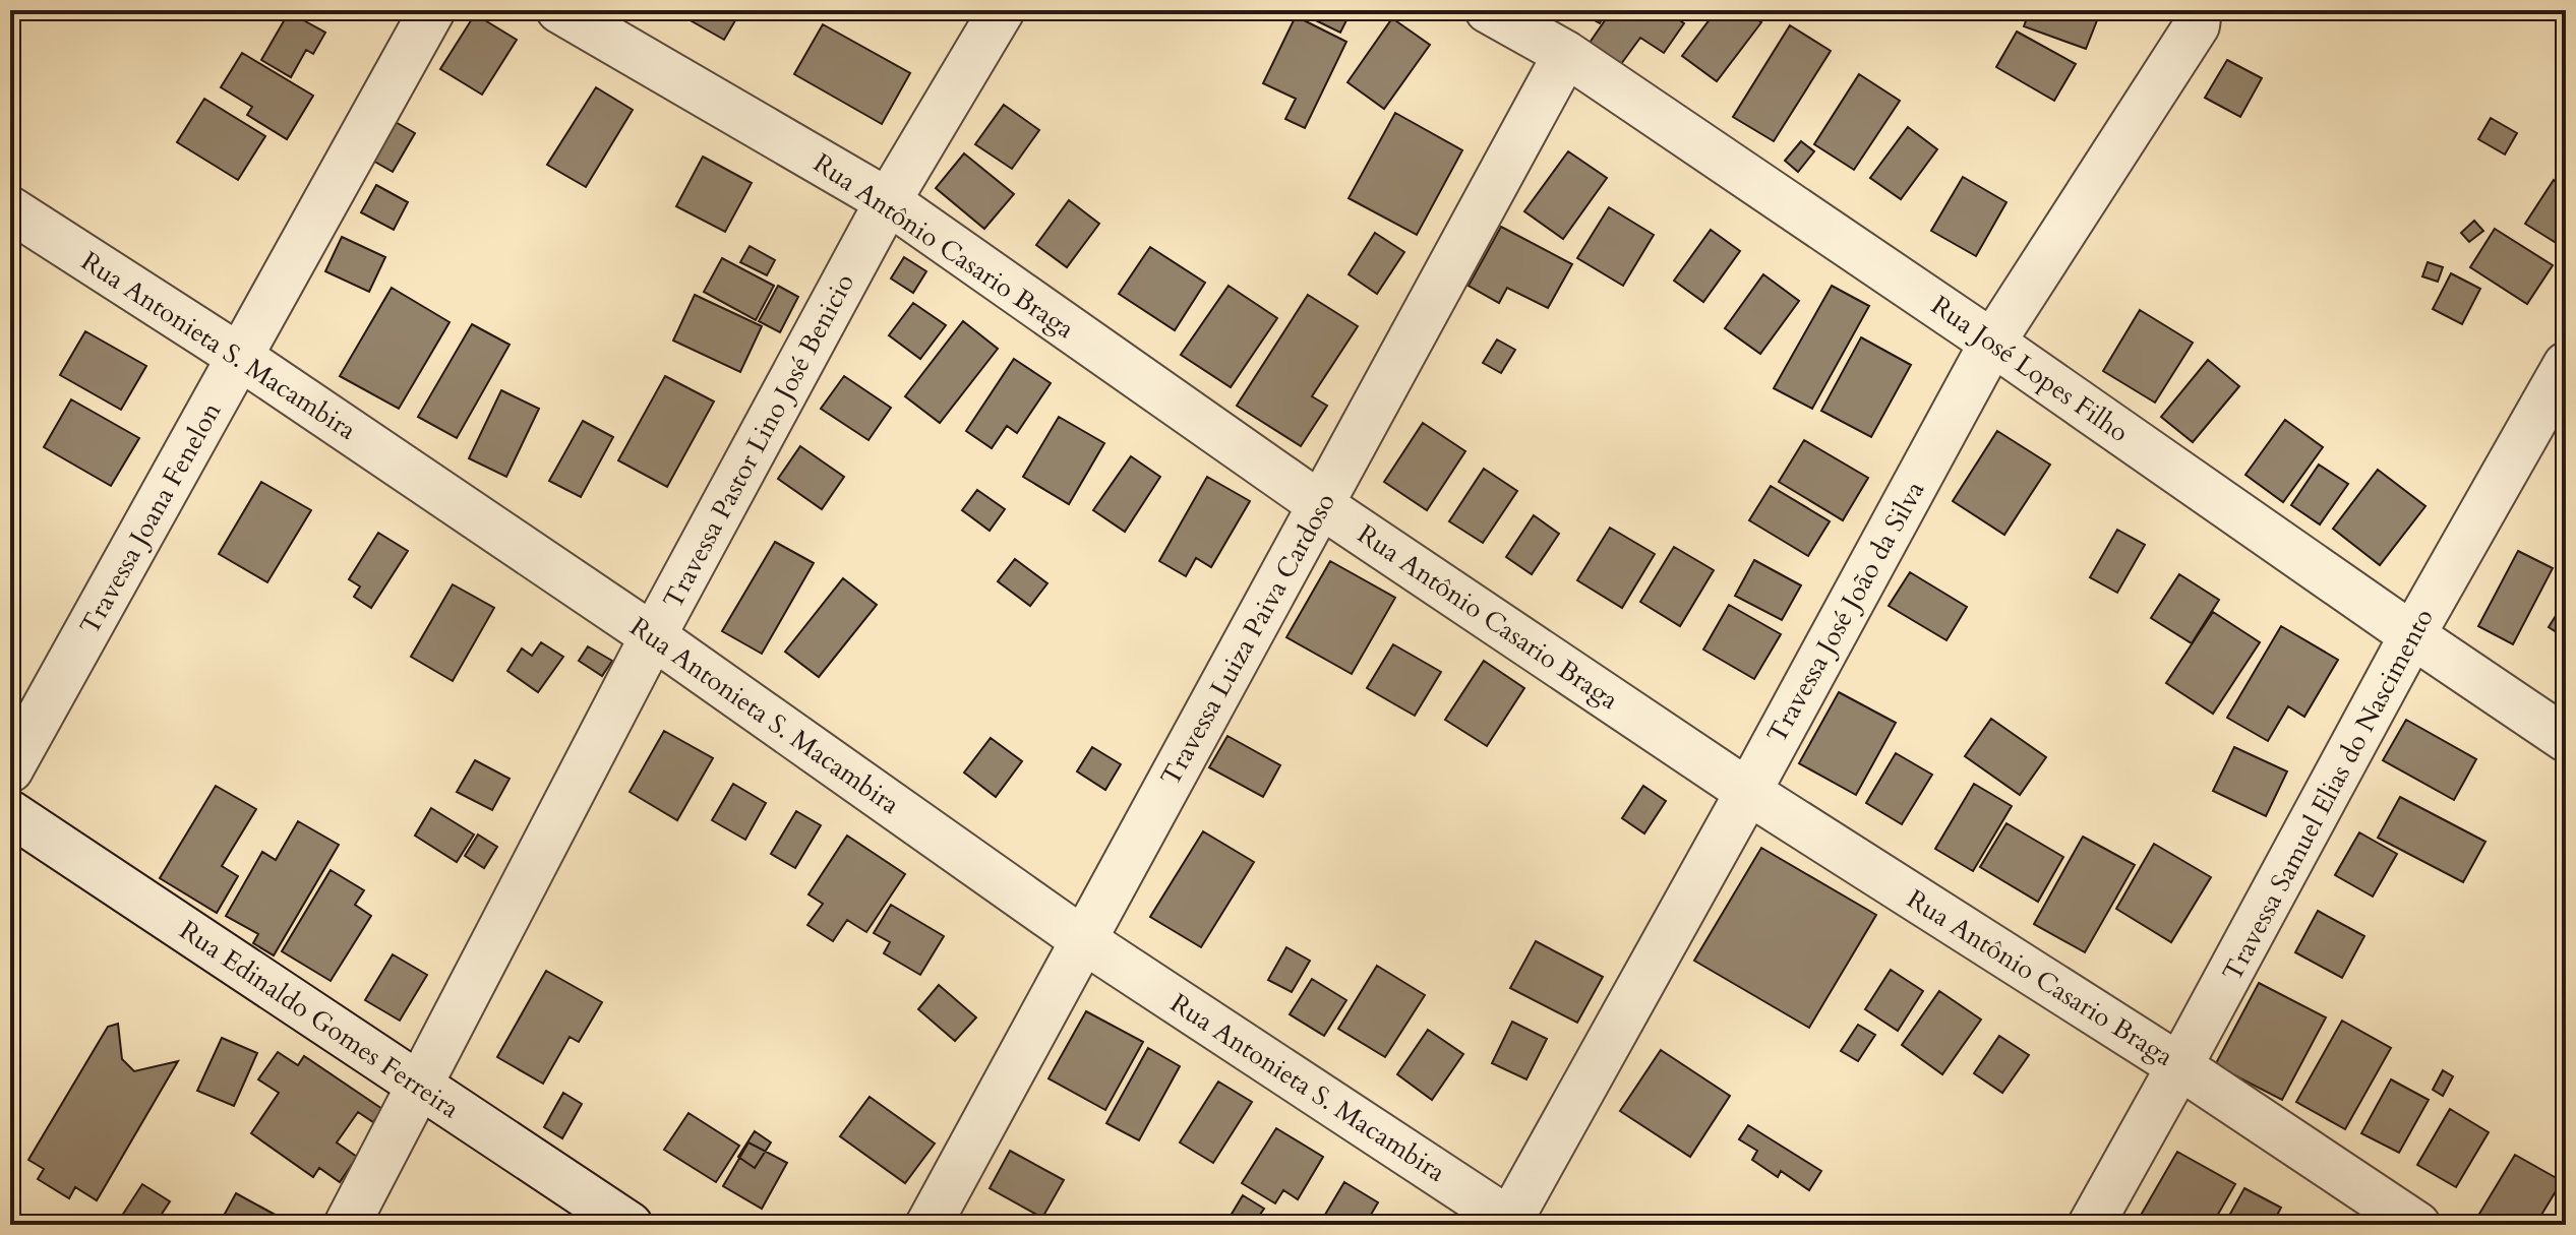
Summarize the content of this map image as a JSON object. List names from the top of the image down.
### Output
{
  "streets": {
    "street": [
      "Rua Antônio Casario Braga",
      "Rua Antonieta S. Macambira",
      "Rua José Lopes Filho",
      "Travessa Pastor Lino José Benicio",
      "Travessa Joana Fenelon",
      "Travessa José João da Silva",
      "Travessa Luiza Paiva Cardoso",
      "Travessa Samuel Elias do Nascimento",
      "Rua Edinaldo Gomes Ferreira"
    ]
  },
  "crossings": [
    ["Rua Antônio Casario Braga", "Travessa Pastor Lino José Benicio"],
    ["Rua Antônio Casario Braga", "Travessa José João da Silva"],
    ["Rua Antônio Casario Braga", "Travessa Luiza Paiva Cardoso"],
    ["Rua Antônio Casario Braga", "Travessa Samuel Elias do Nascimento"],
    ["Rua Antonieta S. Macambira", "Travessa Pastor Lino José Benicio"],
    ["Rua Antonieta S. Macambira", "Travessa Joana Fenelon"],
    ["Rua Antonieta S. Macambira", "Travessa José João da Silva"],
    ["Rua Antonieta S. Macambira", "Travessa Luiza Paiva Cardoso"],
    ["Rua José Lopes Filho", "Travessa José João da Silva"],
    ["Rua José Lopes Filho", "Travessa Luiza Paiva Cardoso"],
    ["Rua José Lopes Filho", "Travessa Samuel Elias do Nascimento"],
    ["Travessa Pastor Lino José Benicio", "Rua Edinaldo Gomes Ferreira"]
  ]
}
